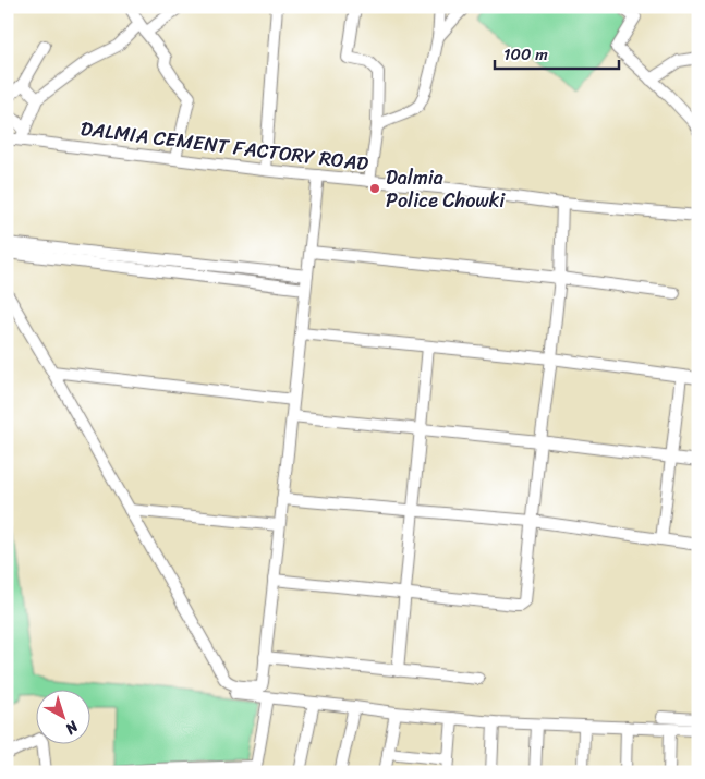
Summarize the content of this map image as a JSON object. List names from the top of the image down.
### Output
{
  "streets": {
    "street": ["DALMIA CEMENT FACTORY ROAD"]
  },
  "places": ["Dalmia Police Chowki"],
  "scale_bar": "100 m",
  "north": "bottom right"
}
